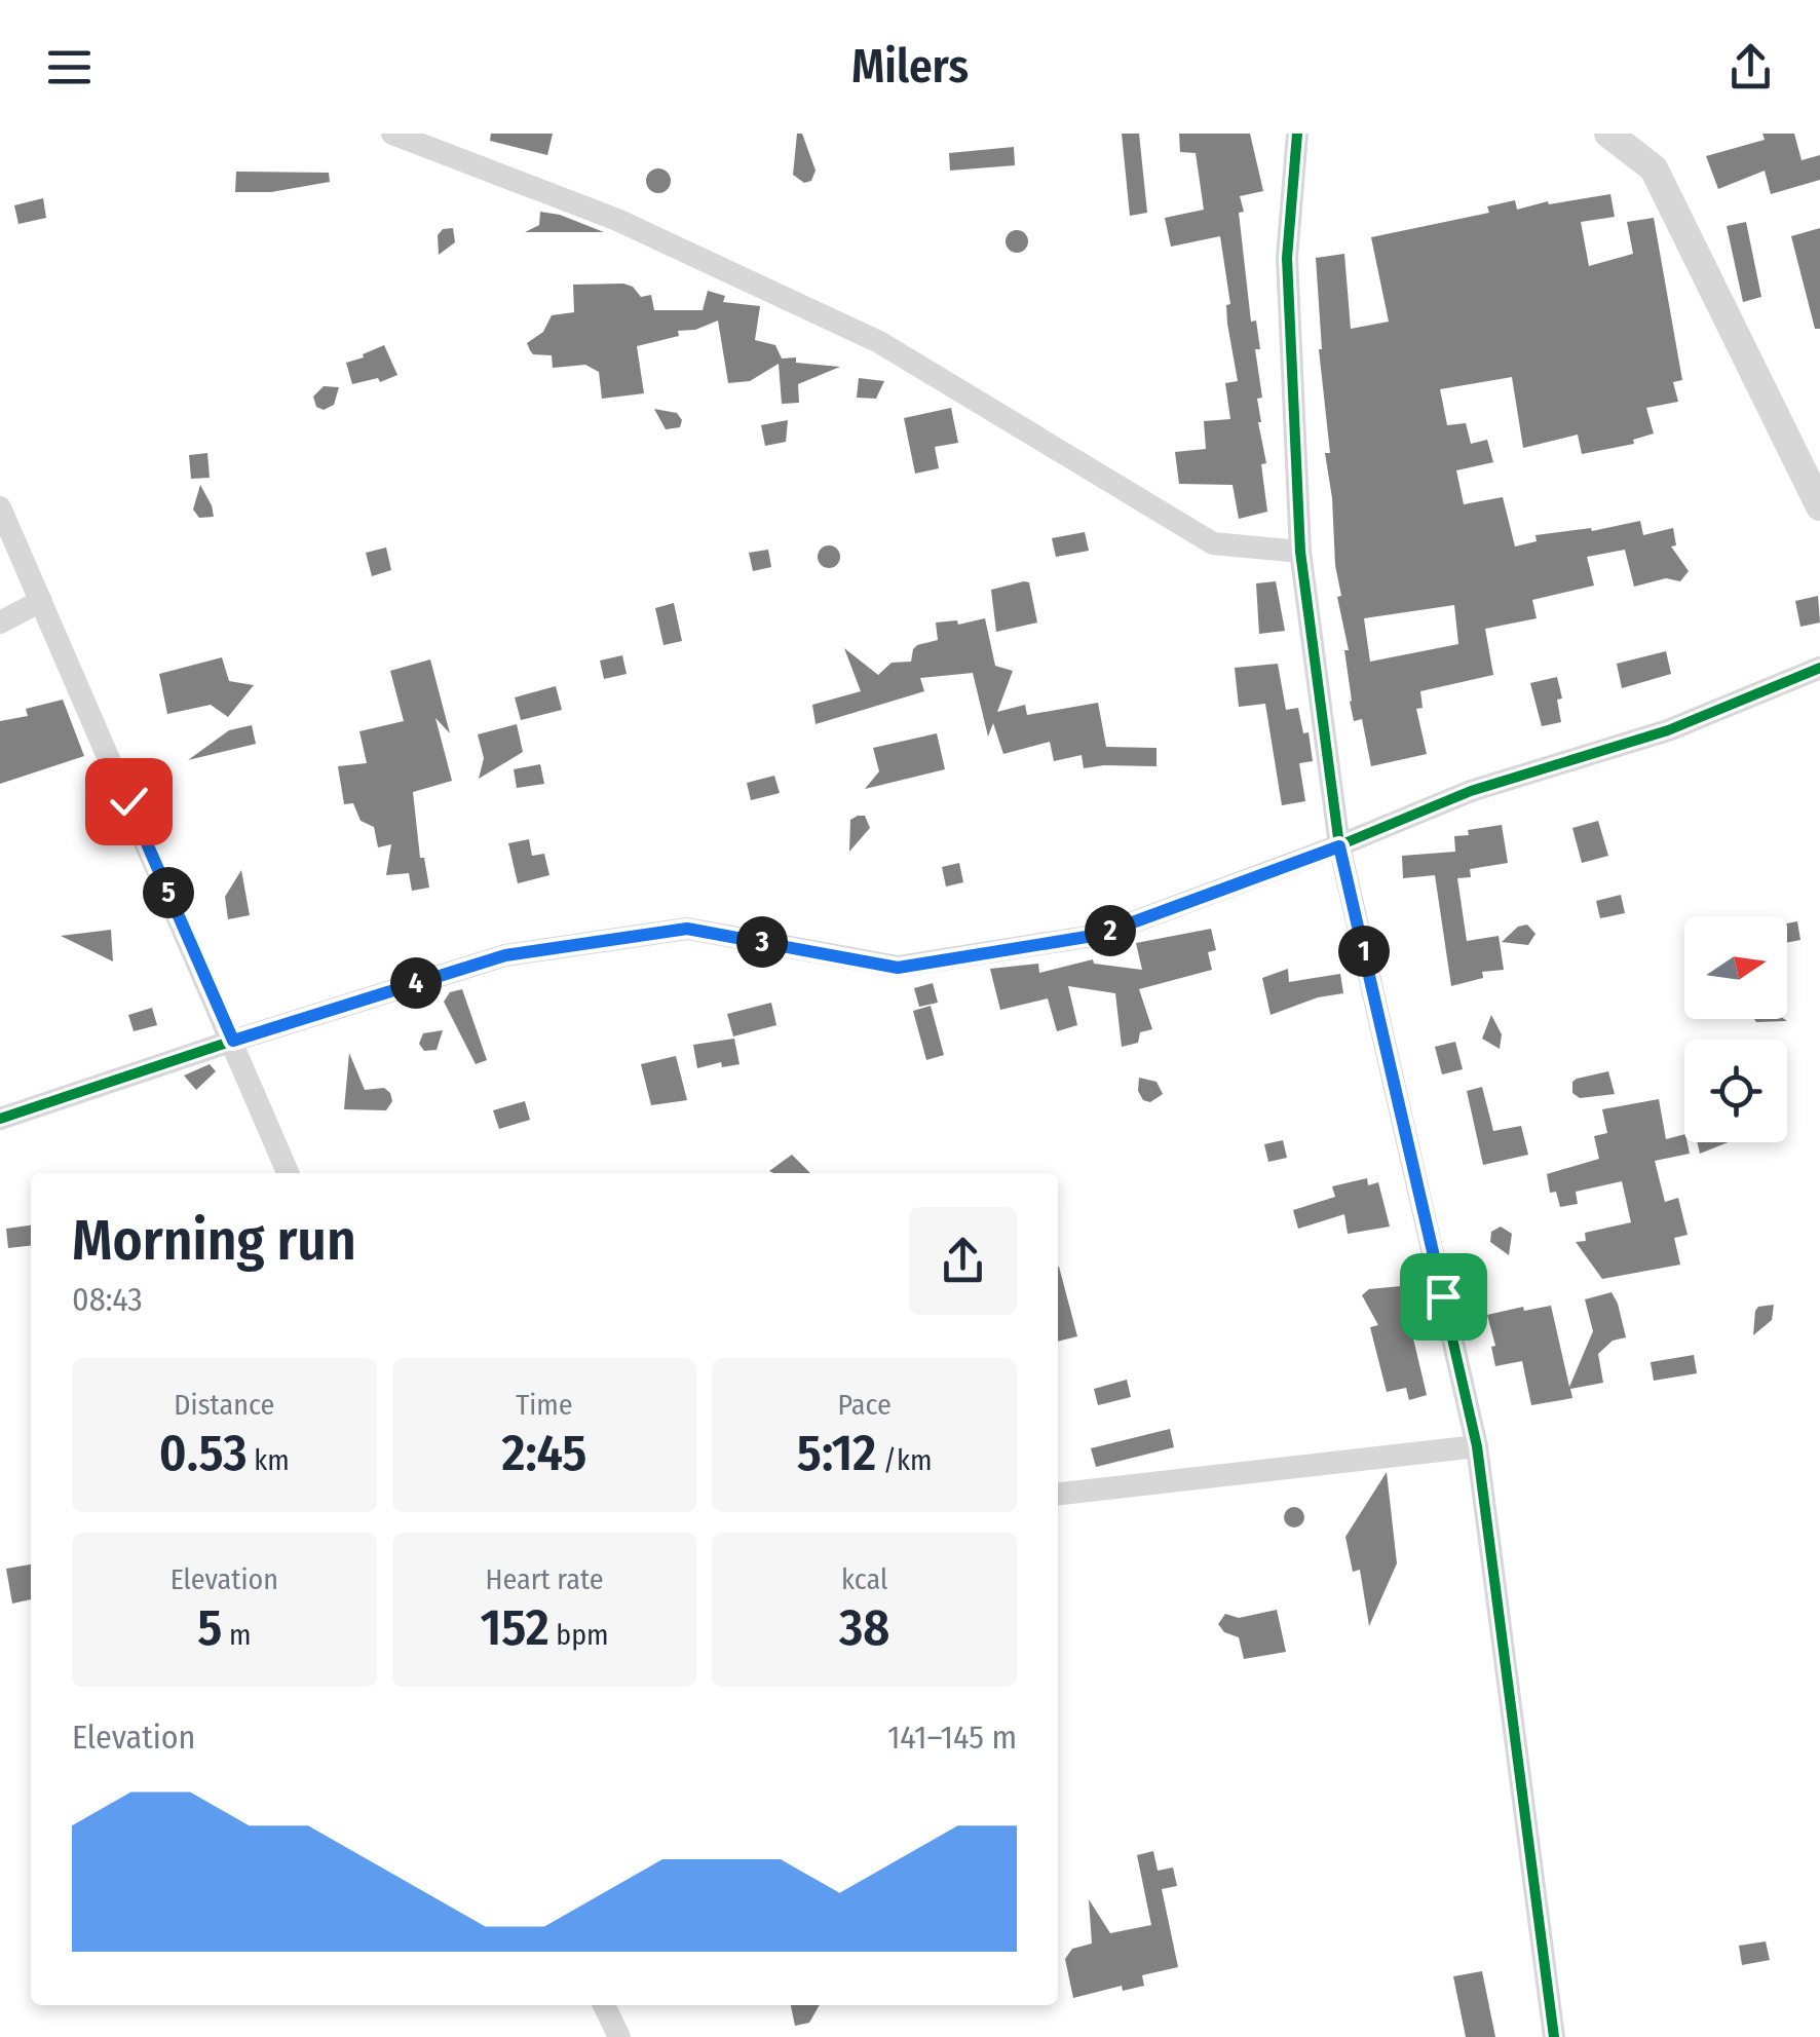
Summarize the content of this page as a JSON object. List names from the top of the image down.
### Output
{
  "north": "right",
  "page": {
    "header": "Milers",
    "pins": [
      "5",
      "2",
      "3",
      "1",
      "4"
    ],
    "heading": ["Morning run", "08:43"],
    "stats": [
      ["Distance", "0.53 km"],
      ["Time", "2:45"],
      ["Pace", "5:12 /km"],
      ["Elevation", "5 m"],
      ["Heart rate", "152 bpm"],
      ["kcal", "38"]
    ],
    "chart": ["Elevation", "141–145 m"]
  }
}
